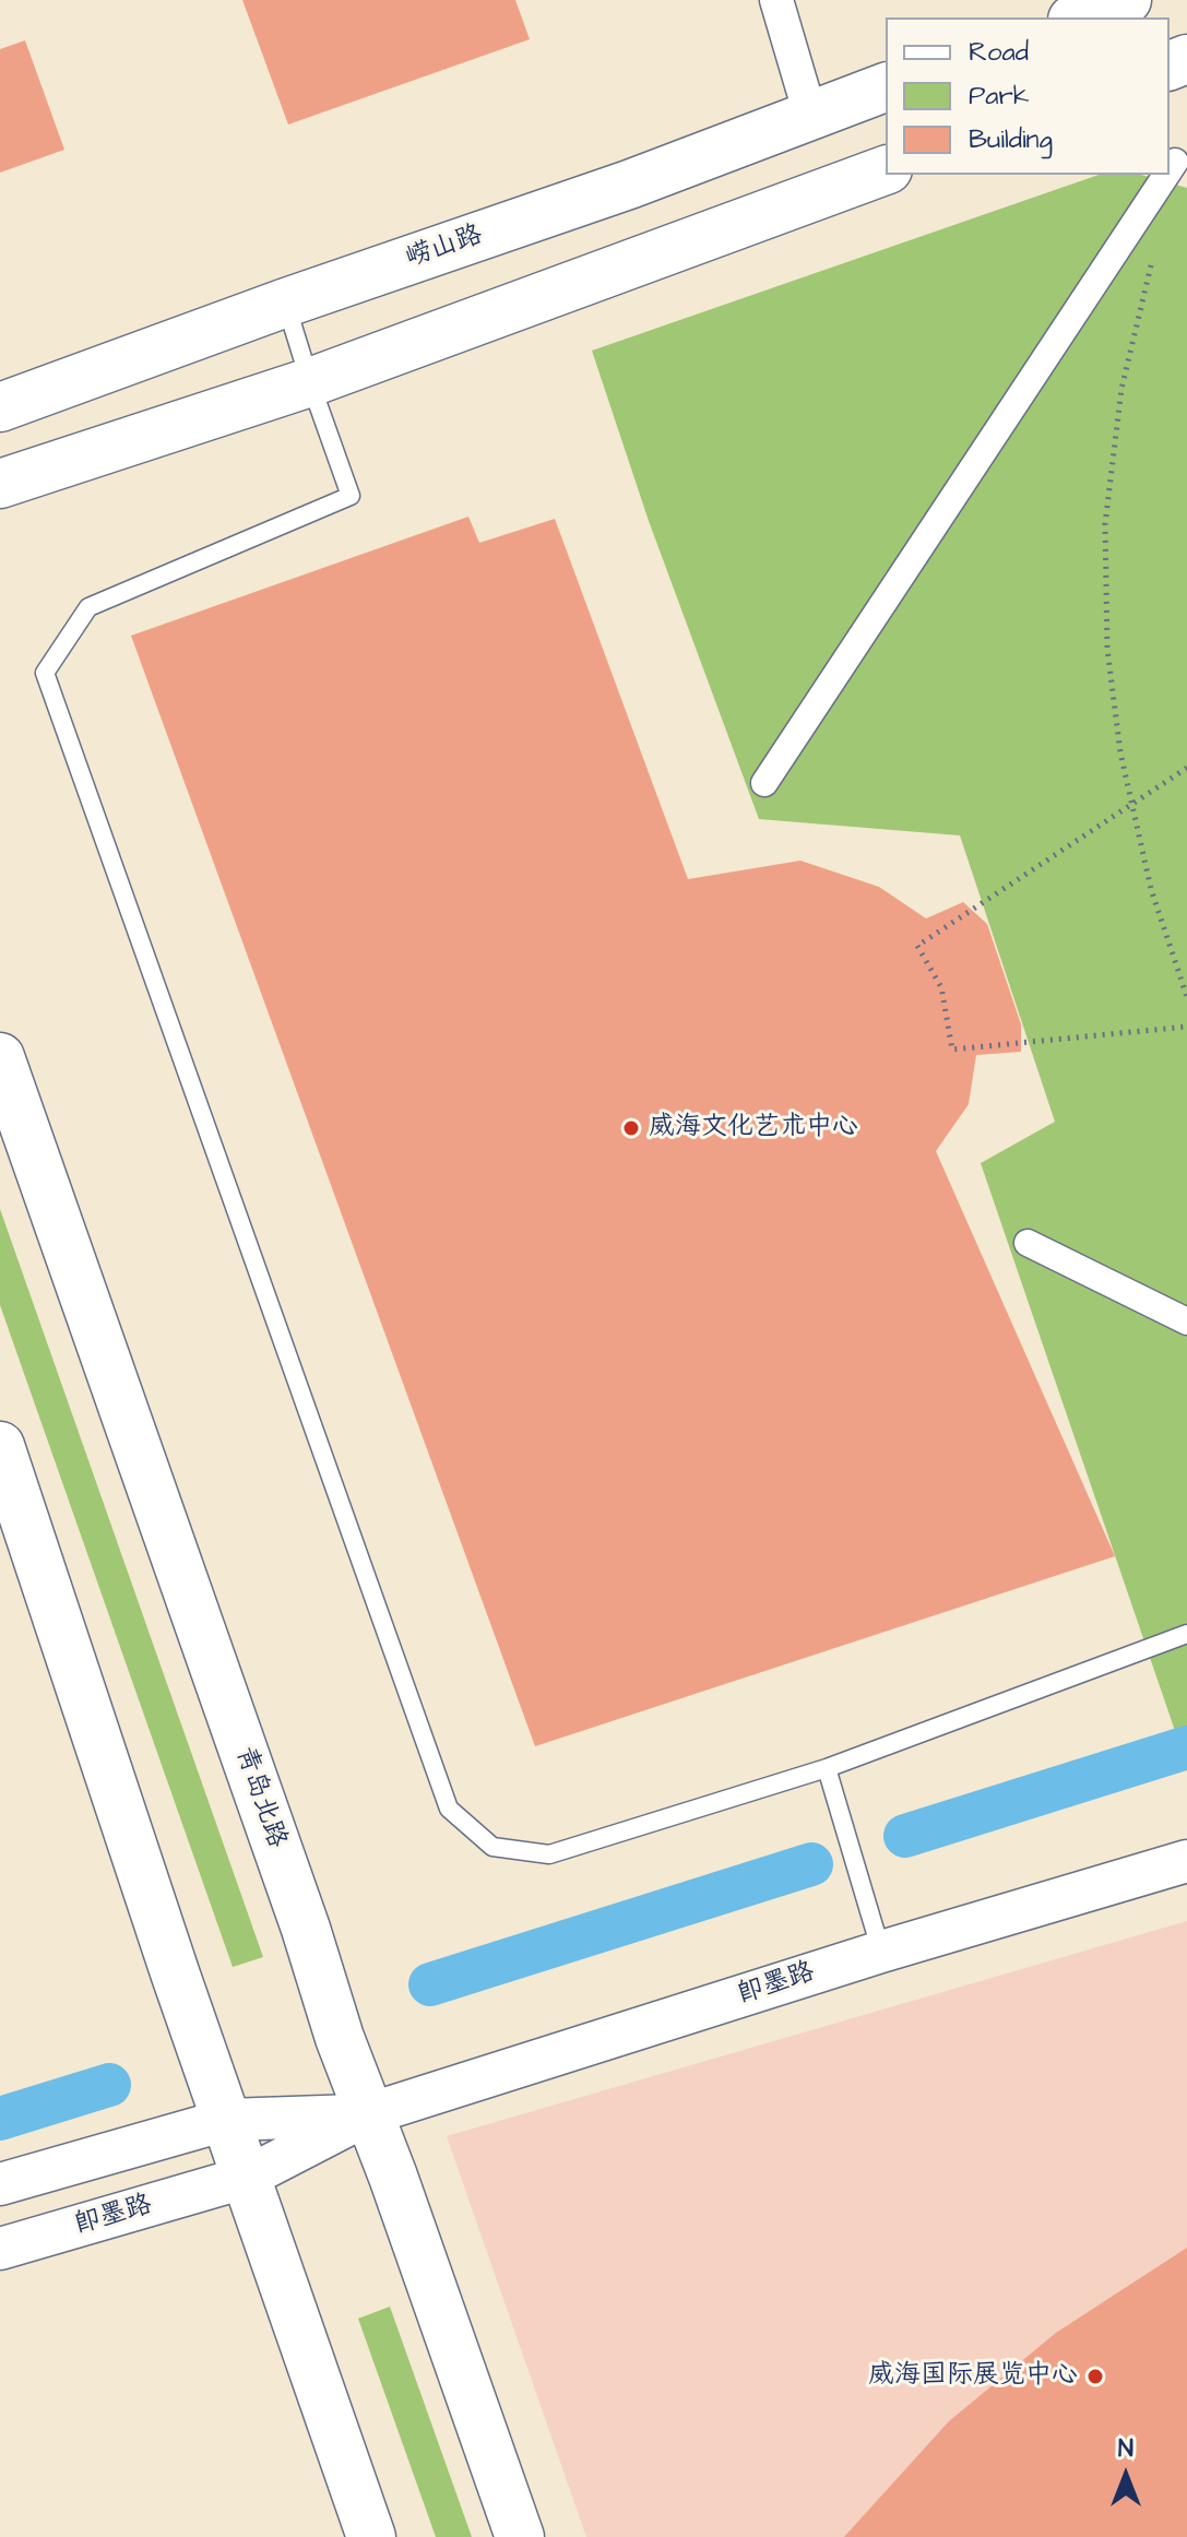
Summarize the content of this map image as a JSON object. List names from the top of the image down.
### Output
{
  "streets": {
    "main road": ["崂山路", "青岛北路"],
    "street": ["即墨路"]
  },
  "crossings": [
    ["青岛北路", "即墨路"]
  ],
  "places": ["威海文化艺术中心", "威海国际展览中心"],
  "legend": ["Road", "Park", "Building"],
  "north": "top"
}
